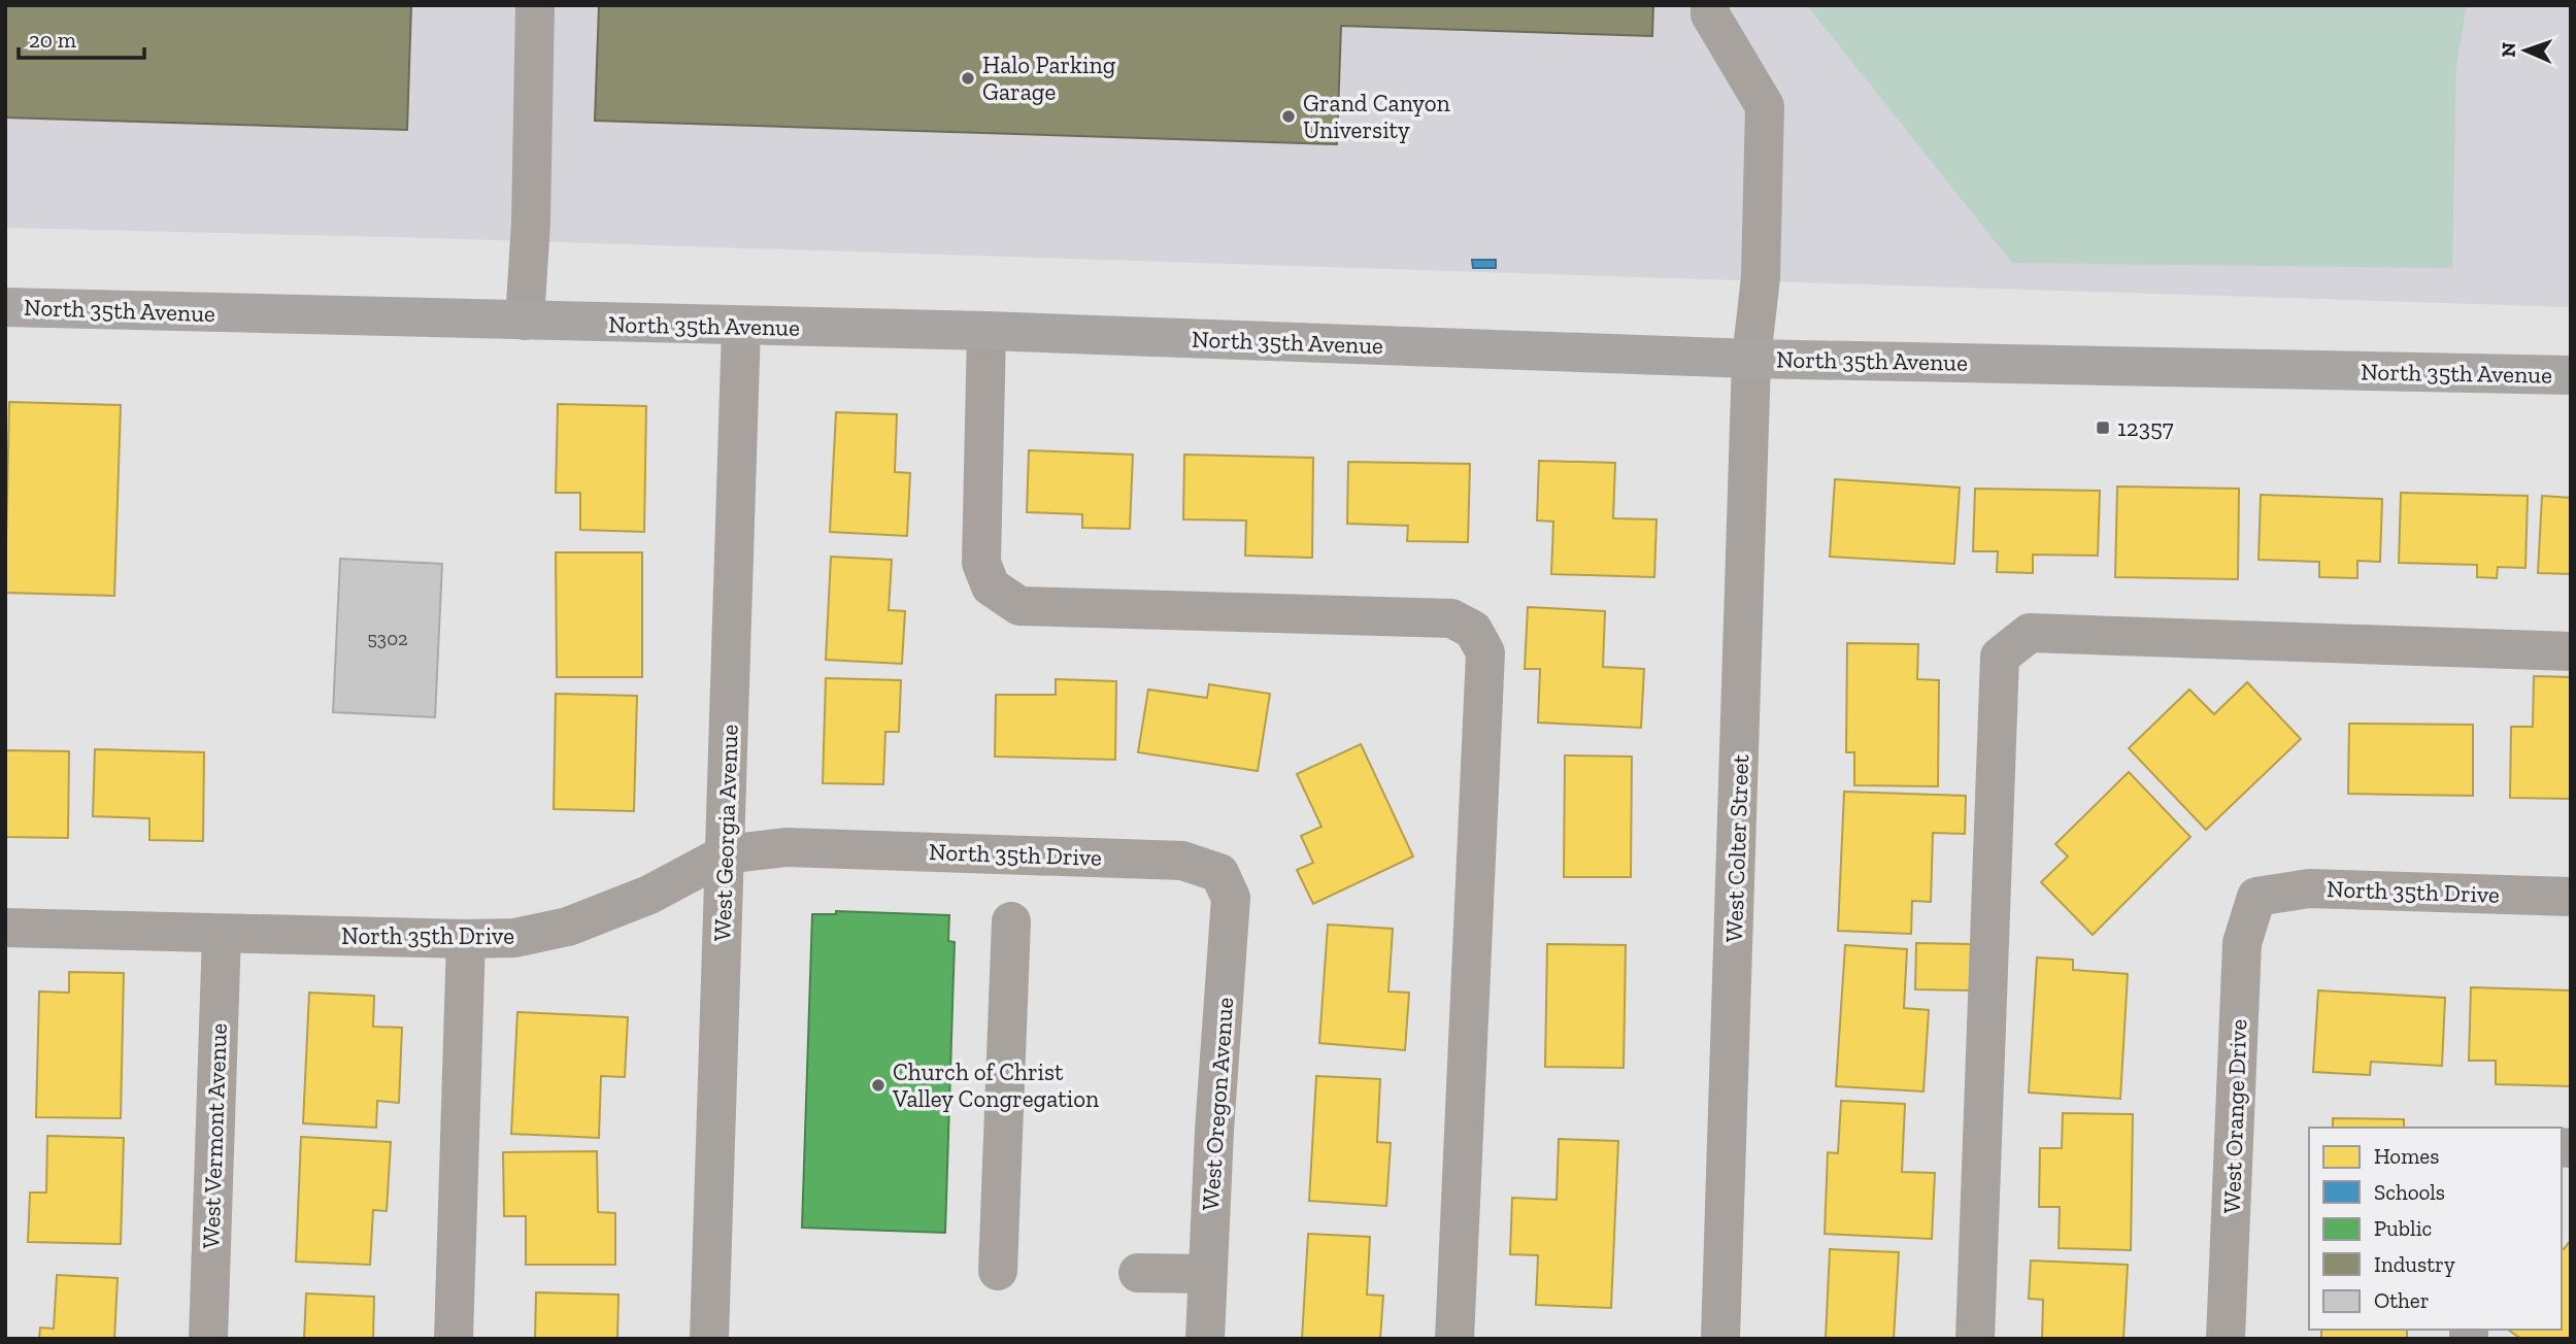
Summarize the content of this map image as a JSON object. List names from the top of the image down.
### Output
{
  "streets": {
    "main road": ["North 35th Avenue"],
    "street": [
      "West Georgia Avenue",
      "West Colter Street",
      "North 35th Drive",
      "West Oregon Avenue",
      "West Orange Drive",
      "West Vermont Avenue"
    ]
  },
  "crossings": [
    ["North 35th Avenue", "West Georgia Avenue"],
    ["North 35th Avenue", "West Colter Street"],
    ["West Georgia Avenue", "North 35th Drive"],
    ["North 35th Drive", "West Oregon Avenue"],
    ["North 35th Drive", "West Orange Drive"],
    ["North 35th Drive", "West Vermont Avenue"]
  ],
  "places": {
    "other": ["Halo Parking Garage", "Grand Canyon University", "Church of Christ Valley Congregation"],
    "transit": ["12357"]
  },
  "house_numbers": ["5302"],
  "legend": [
    "Homes",
    "Schools",
    "Public",
    "Industry",
    "Other"
  ],
  "scale_bar": "20 m",
  "north": "left"
}
